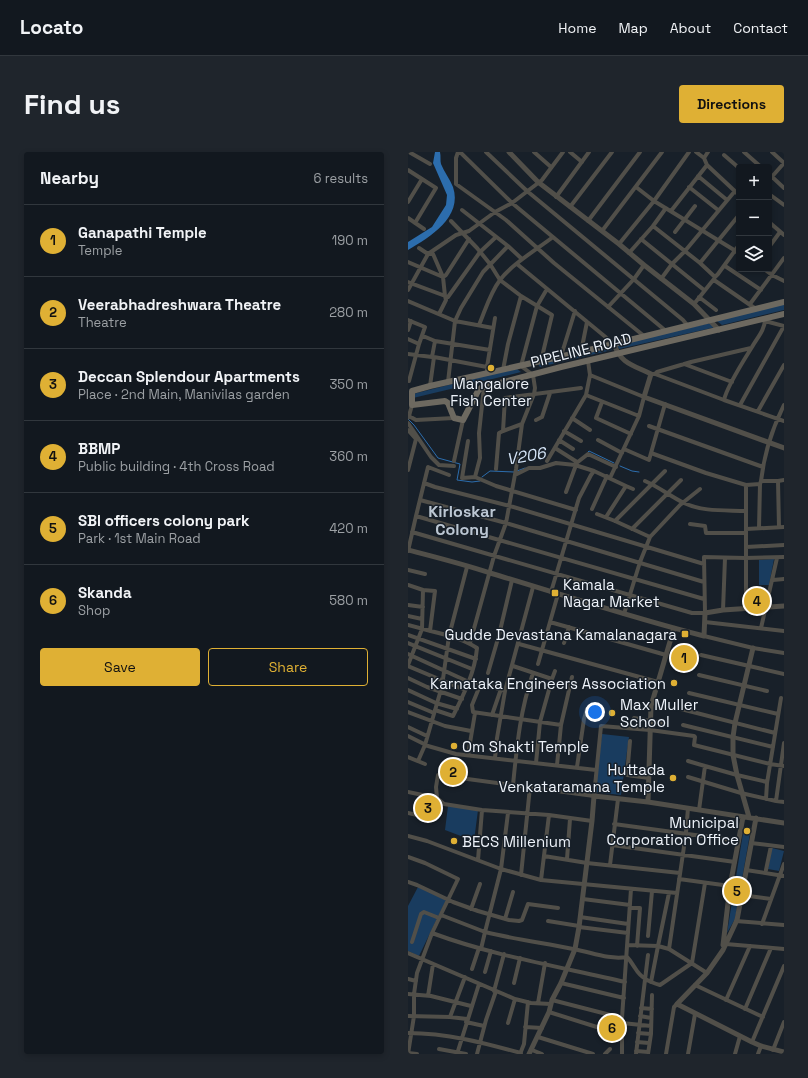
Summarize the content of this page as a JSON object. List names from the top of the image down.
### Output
{
  "streets": {
    "main road": ["PIPELINE ROAD"]
  },
  "districts": ["Kirloskar Colony"],
  "water": ["V206"],
  "places": {
    "other": [
      "Mangalore Fish Center",
      "Karnataka Engineers Association",
      "Max Muller School",
      "Om Shakti Temple",
      "Huttada Venkataramana Temple",
      "Municipal Corporation Office",
      "BECS Millenium"
    ],
    "transit": ["Kamala Nagar Market", "Gudde Devastana Kamalanagara"]
  },
  "page": {
    "header": "Locato",
    "nav": [
      "Home",
      "Map",
      "About",
      "Contact"
    ],
    "buttons": [
      "Directions",
      ["Save", "Share"]
    ],
    "title": "Find us",
    "heading": ["Nearby", "6 results"],
    "map_buttons": ["+", "−"],
    "list": [
      {
        "mark": "1",
        "name": "Ganapathi Temple",
        "note": "Temple",
        "value": "190 m"
      },
      {
        "mark": "2",
        "name": "Veerabhadreshwara Theatre",
        "note": "Theatre",
        "value": "280 m"
      },
      {
        "mark": "3",
        "name": "Deccan Splendour Apartments",
        "note": "Place · 2nd Main, Manivilas garden",
        "value": "350 m"
      },
      {
        "mark": "4",
        "name": "BBMP",
        "note": "Public building · 4th Cross Road",
        "value": "360 m"
      },
      {
        "mark": "5",
        "name": "SBI officers colony park",
        "note": "Park · 1st Main Road",
        "value": "420 m"
      },
      {
        "mark": "6",
        "name": "Skanda",
        "note": "Shop",
        "value": "580 m"
      }
    ],
    "pins": [
      "4",
      "1",
      "2",
      "3",
      "5",
      "6"
    ]
  }
}
